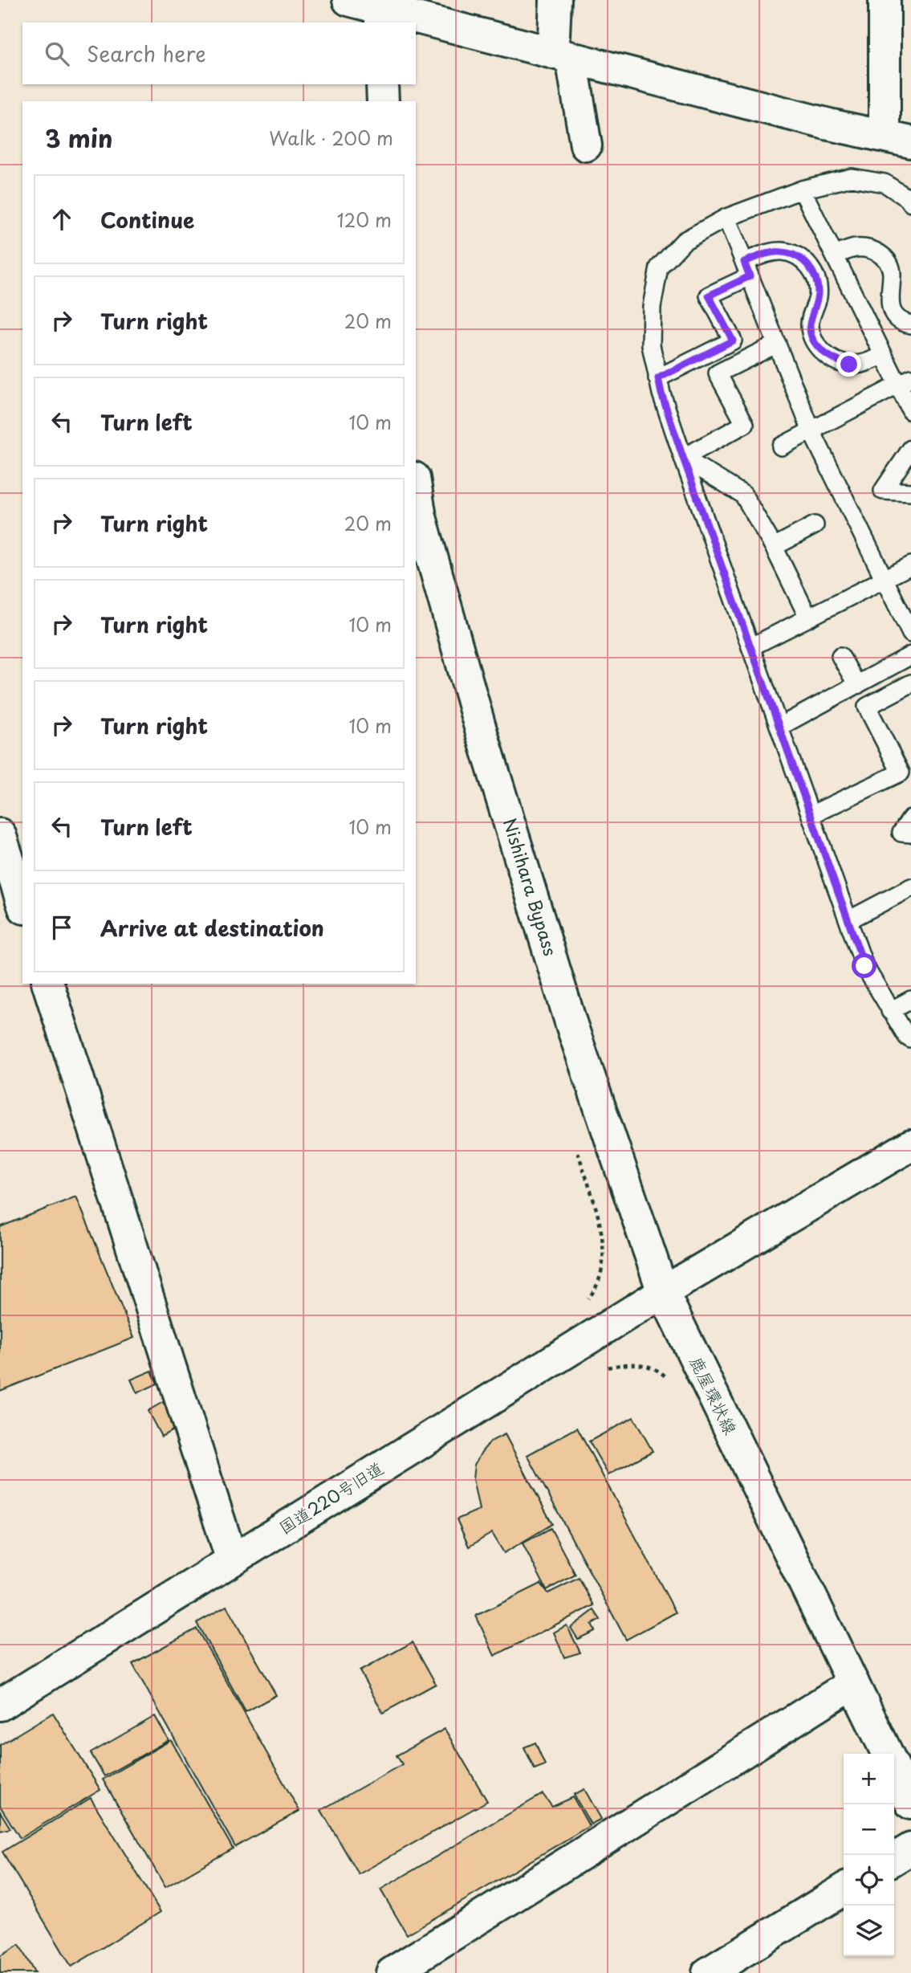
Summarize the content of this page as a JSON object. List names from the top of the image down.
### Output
{
  "streets": {
    "main road": ["Nishihara Bypass", "鹿屋環状線", "国道220号旧道"]
  },
  "crossings": [
    ["Nishihara Bypass", "鹿屋環状線"],
    ["Nishihara Bypass", "国道220号旧道"],
    ["鹿屋環状線", "国道220号旧道"]
  ],
  "page": {
    "search": "Search here",
    "heading": ["3 min", "Walk · 200 m"],
    "list": [
      ["Continue", "120 m"],
      ["Turn right", "20 m"],
      ["Turn left", "10 m"],
      ["Turn right", "20 m"],
      ["Turn right", "10 m"],
      ["Turn right", "10 m"],
      ["Turn left", "10 m"],
      "Arrive at destination"
    ],
    "map_buttons": ["+", "−"]
  }
}
